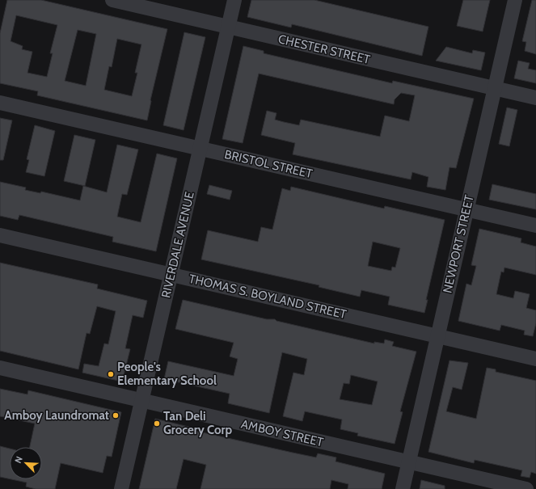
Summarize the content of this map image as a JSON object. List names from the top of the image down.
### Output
{
  "streets": {
    "street": [
      "CHESTER STREET",
      "BRISTOL STREET",
      "NEWPORT STREET",
      "RIVERDALE AVENUE",
      "THOMAS S. BOYLAND STREET",
      "AMBOY STREET"
    ]
  },
  "crossings": [
    ["CHESTER STREET", "NEWPORT STREET"],
    ["CHESTER STREET", "RIVERDALE AVENUE"],
    ["BRISTOL STREET", "NEWPORT STREET"],
    ["BRISTOL STREET", "RIVERDALE AVENUE"],
    ["NEWPORT STREET", "THOMAS S. BOYLAND STREET"],
    ["NEWPORT STREET", "AMBOY STREET"],
    ["RIVERDALE AVENUE", "THOMAS S. BOYLAND STREET"],
    ["RIVERDALE AVENUE", "AMBOY STREET"]
  ],
  "places": ["People's Elementary School", "Amboy Laundromat", "Tan Deli Grocery Corp"],
  "north": "top left"
}
